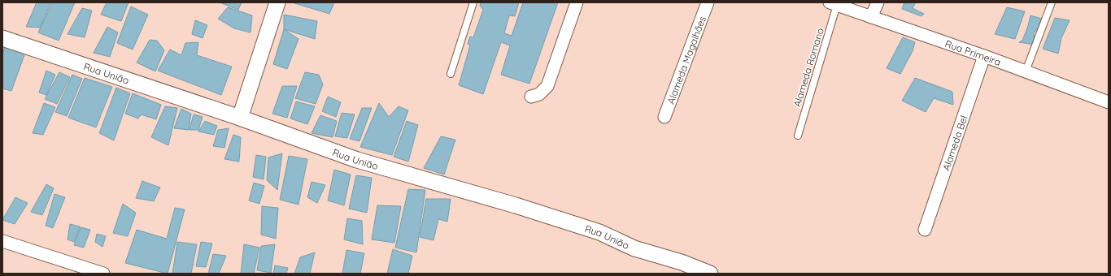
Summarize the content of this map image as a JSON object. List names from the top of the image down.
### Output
{
  "streets": {
    "street": [
      "Rua Primeira",
      "Alameda Magalhães",
      "Rua União",
      "Alameda Bel"
    ],
    "lane": ["Alameda Romano"]
  },
  "crossings": [
    ["Rua Primeira", "Alameda Romano"],
    ["Rua Primeira", "Alameda Bel"]
  ]
}
